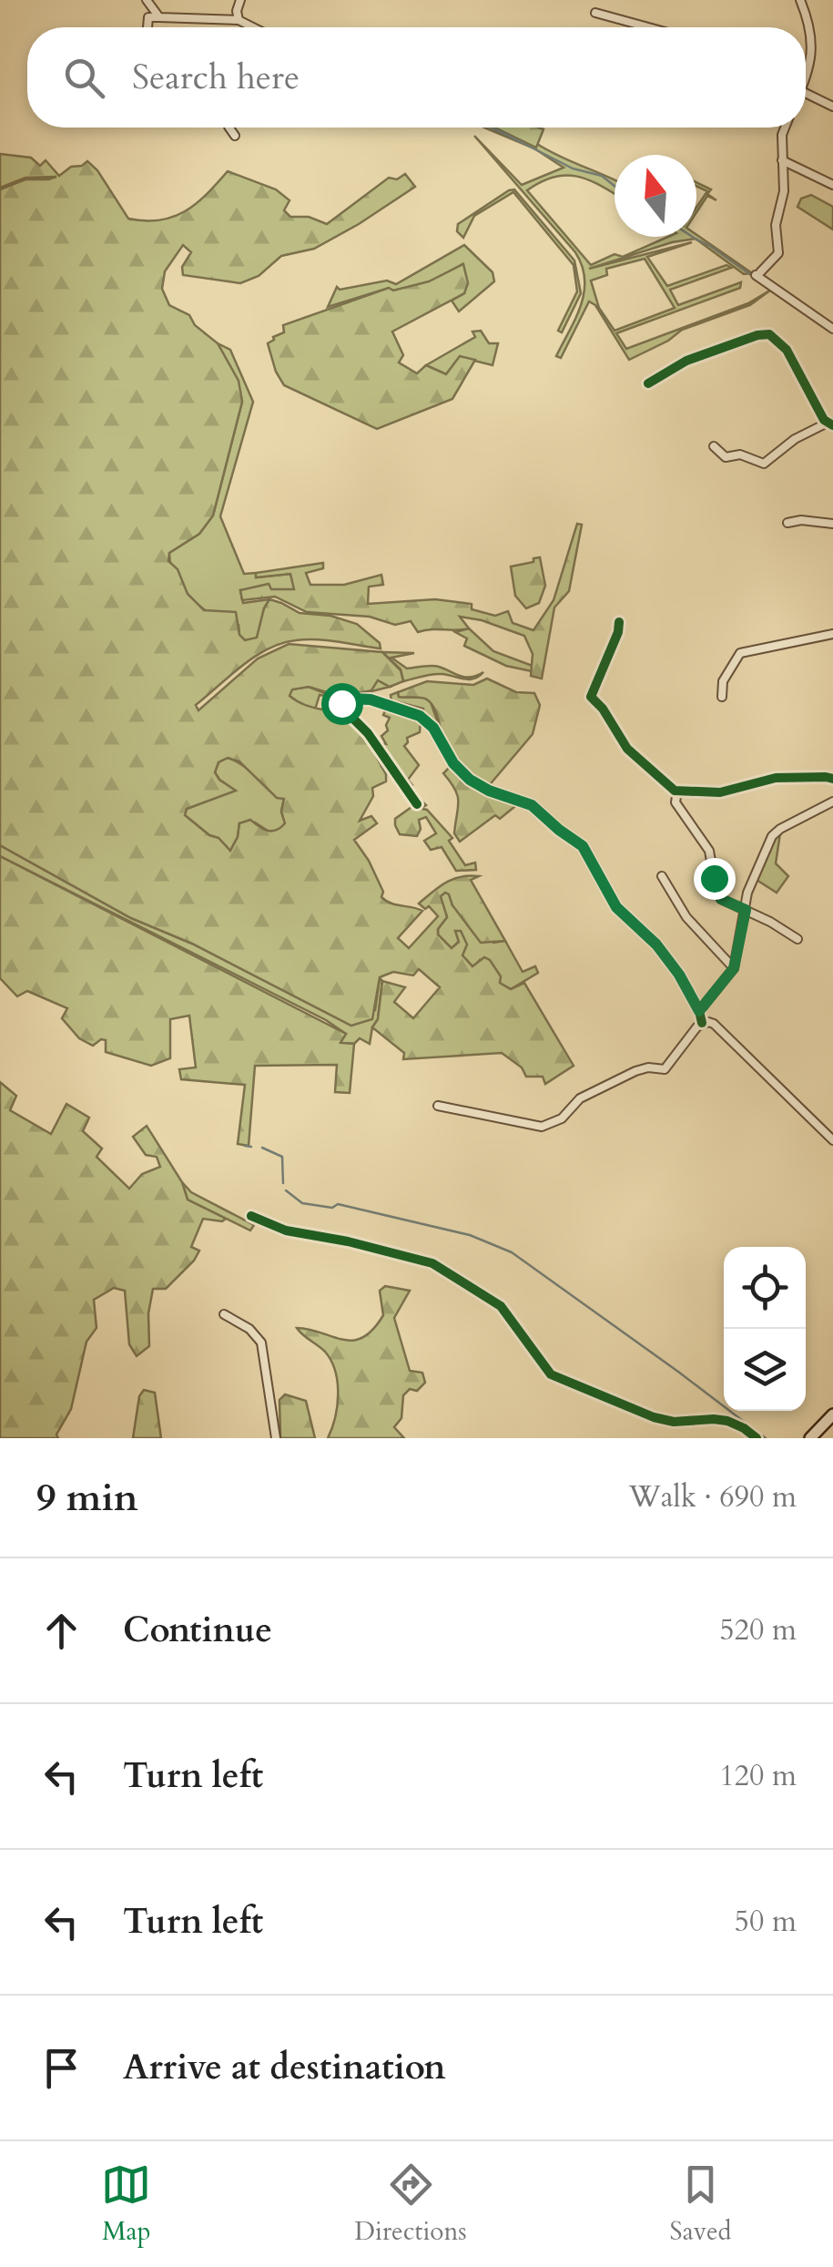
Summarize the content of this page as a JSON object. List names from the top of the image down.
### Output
{
  "north": "top",
  "page": {
    "search": "Search here",
    "heading": ["9 min", "Walk · 690 m"],
    "list": [
      ["Continue", "520 m"],
      ["Turn left", "120 m"],
      ["Turn left", "50 m"],
      "Arrive at destination"
    ],
    "nav": ["Map", "Directions", "Saved"]
  }
}
